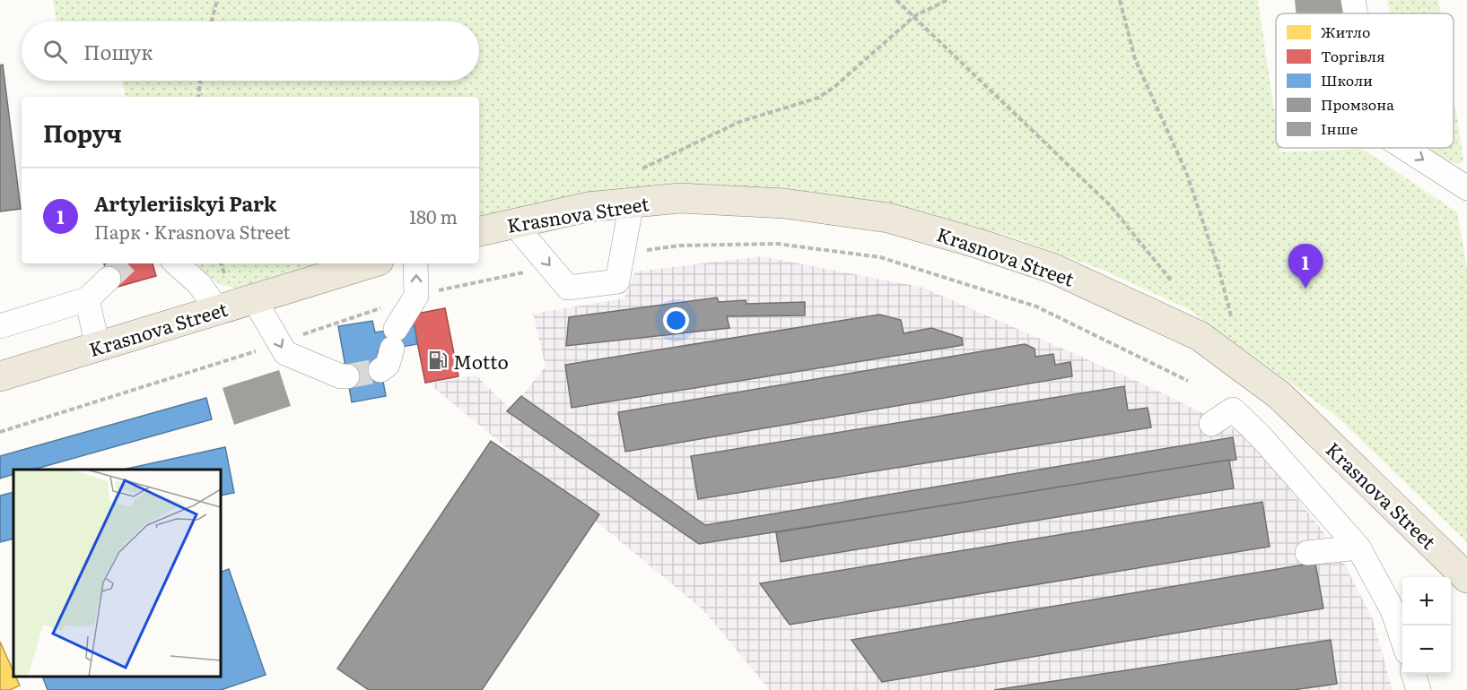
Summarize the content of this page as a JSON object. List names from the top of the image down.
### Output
{
  "streets": {
    "main road": ["Krasnova Street"]
  },
  "places": {
    "fuel station": ["Motto"]
  },
  "legend": [
    "Житло",
    "Торгівля",
    "Школи",
    "Промзона",
    "Інше"
  ],
  "page": {
    "search": "Пошук",
    "heading": "Поруч",
    "list": [
      {
        "mark": "1",
        "name": "Artyleriiskyi Park",
        "note": "Парк · Krasnova Street",
        "value": "180 m"
      }
    ],
    "pins": "1",
    "map_buttons": ["+", "−"]
  }
}
